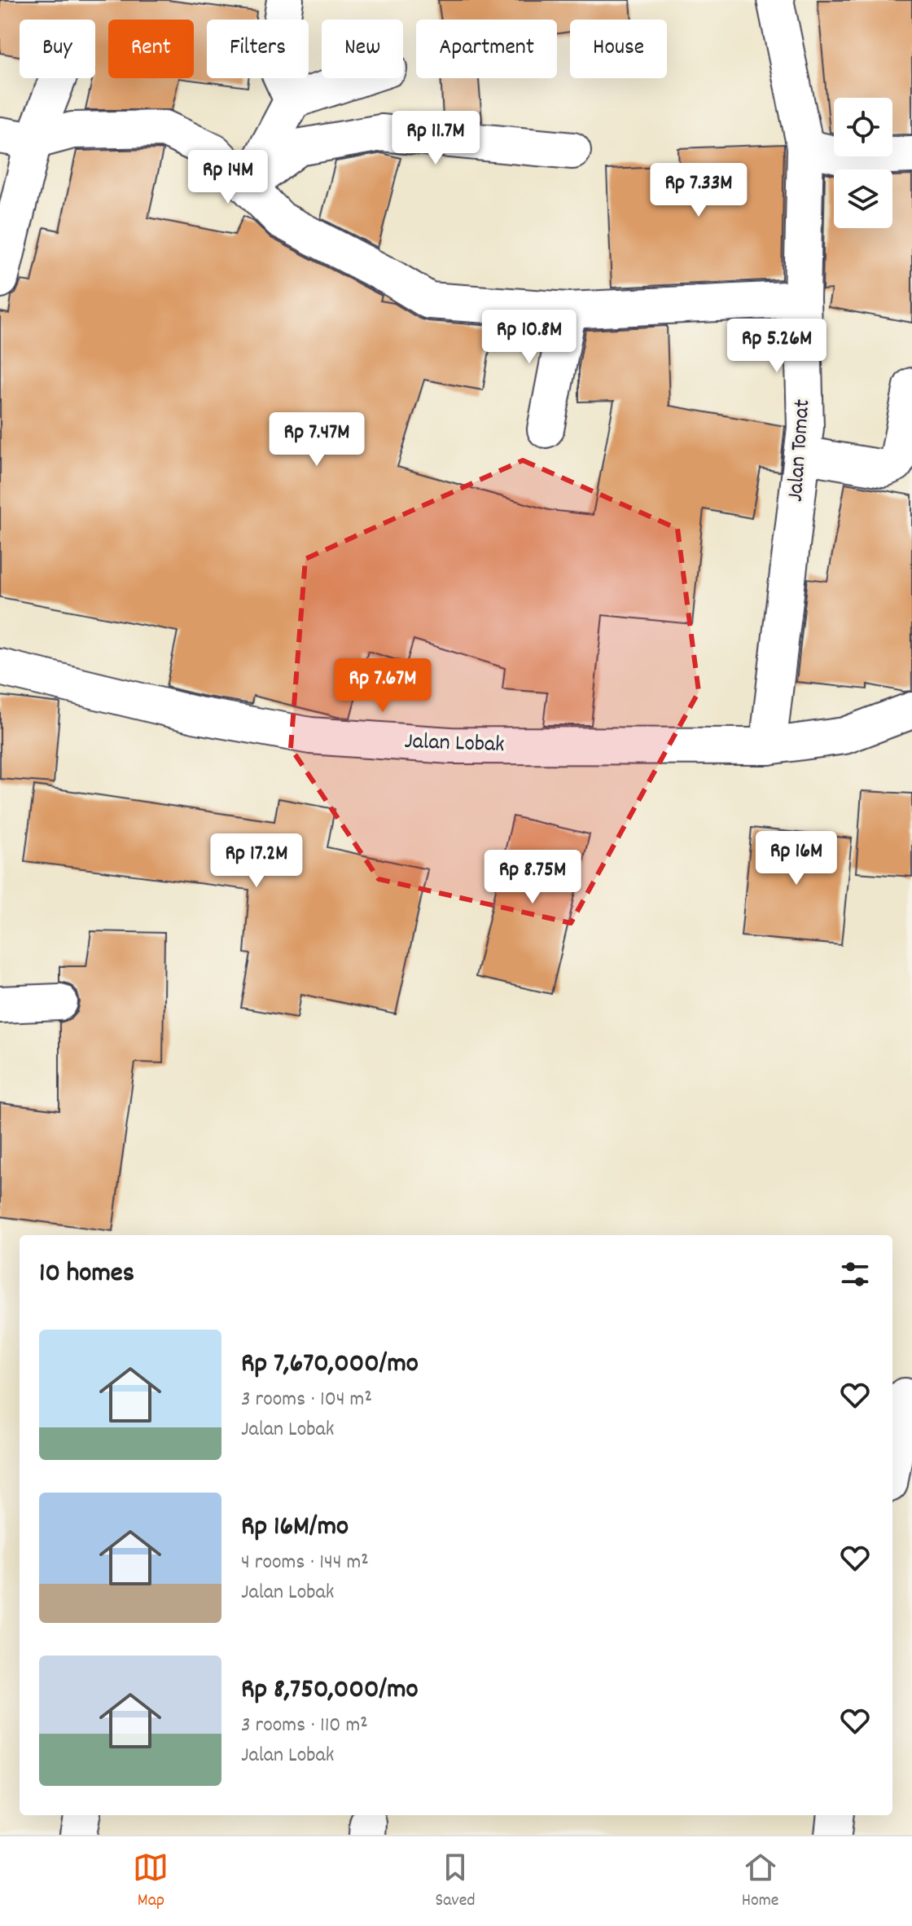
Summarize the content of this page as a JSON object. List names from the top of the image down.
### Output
{
  "streets": {
    "street": ["Jalan Tomat", "Jalan Lobak"]
  },
  "crossings": [
    ["Jalan Tomat", "Jalan Lobak"]
  ],
  "page": {
    "chip": [
      "Buy",
      "Rent",
      "Filters",
      "New",
      "Apartment",
      "House"
    ],
    "price": [
      "Rp 11.7M",
      "Rp 14M",
      "Rp 7.33M",
      "Rp 10.8M",
      "Rp 5.26M",
      "Rp 7.47M",
      "Rp 7.67M",
      "Rp 16M",
      "Rp 17.2M",
      "Rp 8.75M"
    ],
    "heading": "10 homes",
    "list": [
      {
        "name": "Rp 7,670,000/mo",
        "note": "3 rooms · 104 m² · Jalan Lobak"
      },
      {
        "name": "Rp 16M/mo",
        "note": "4 rooms · 144 m² · Jalan Lobak"
      },
      {
        "name": "Rp 8,750,000/mo",
        "note": "3 rooms · 110 m² · Jalan Lobak"
      }
    ],
    "tabs": ["Map", "Saved", "Home"]
  }
}
